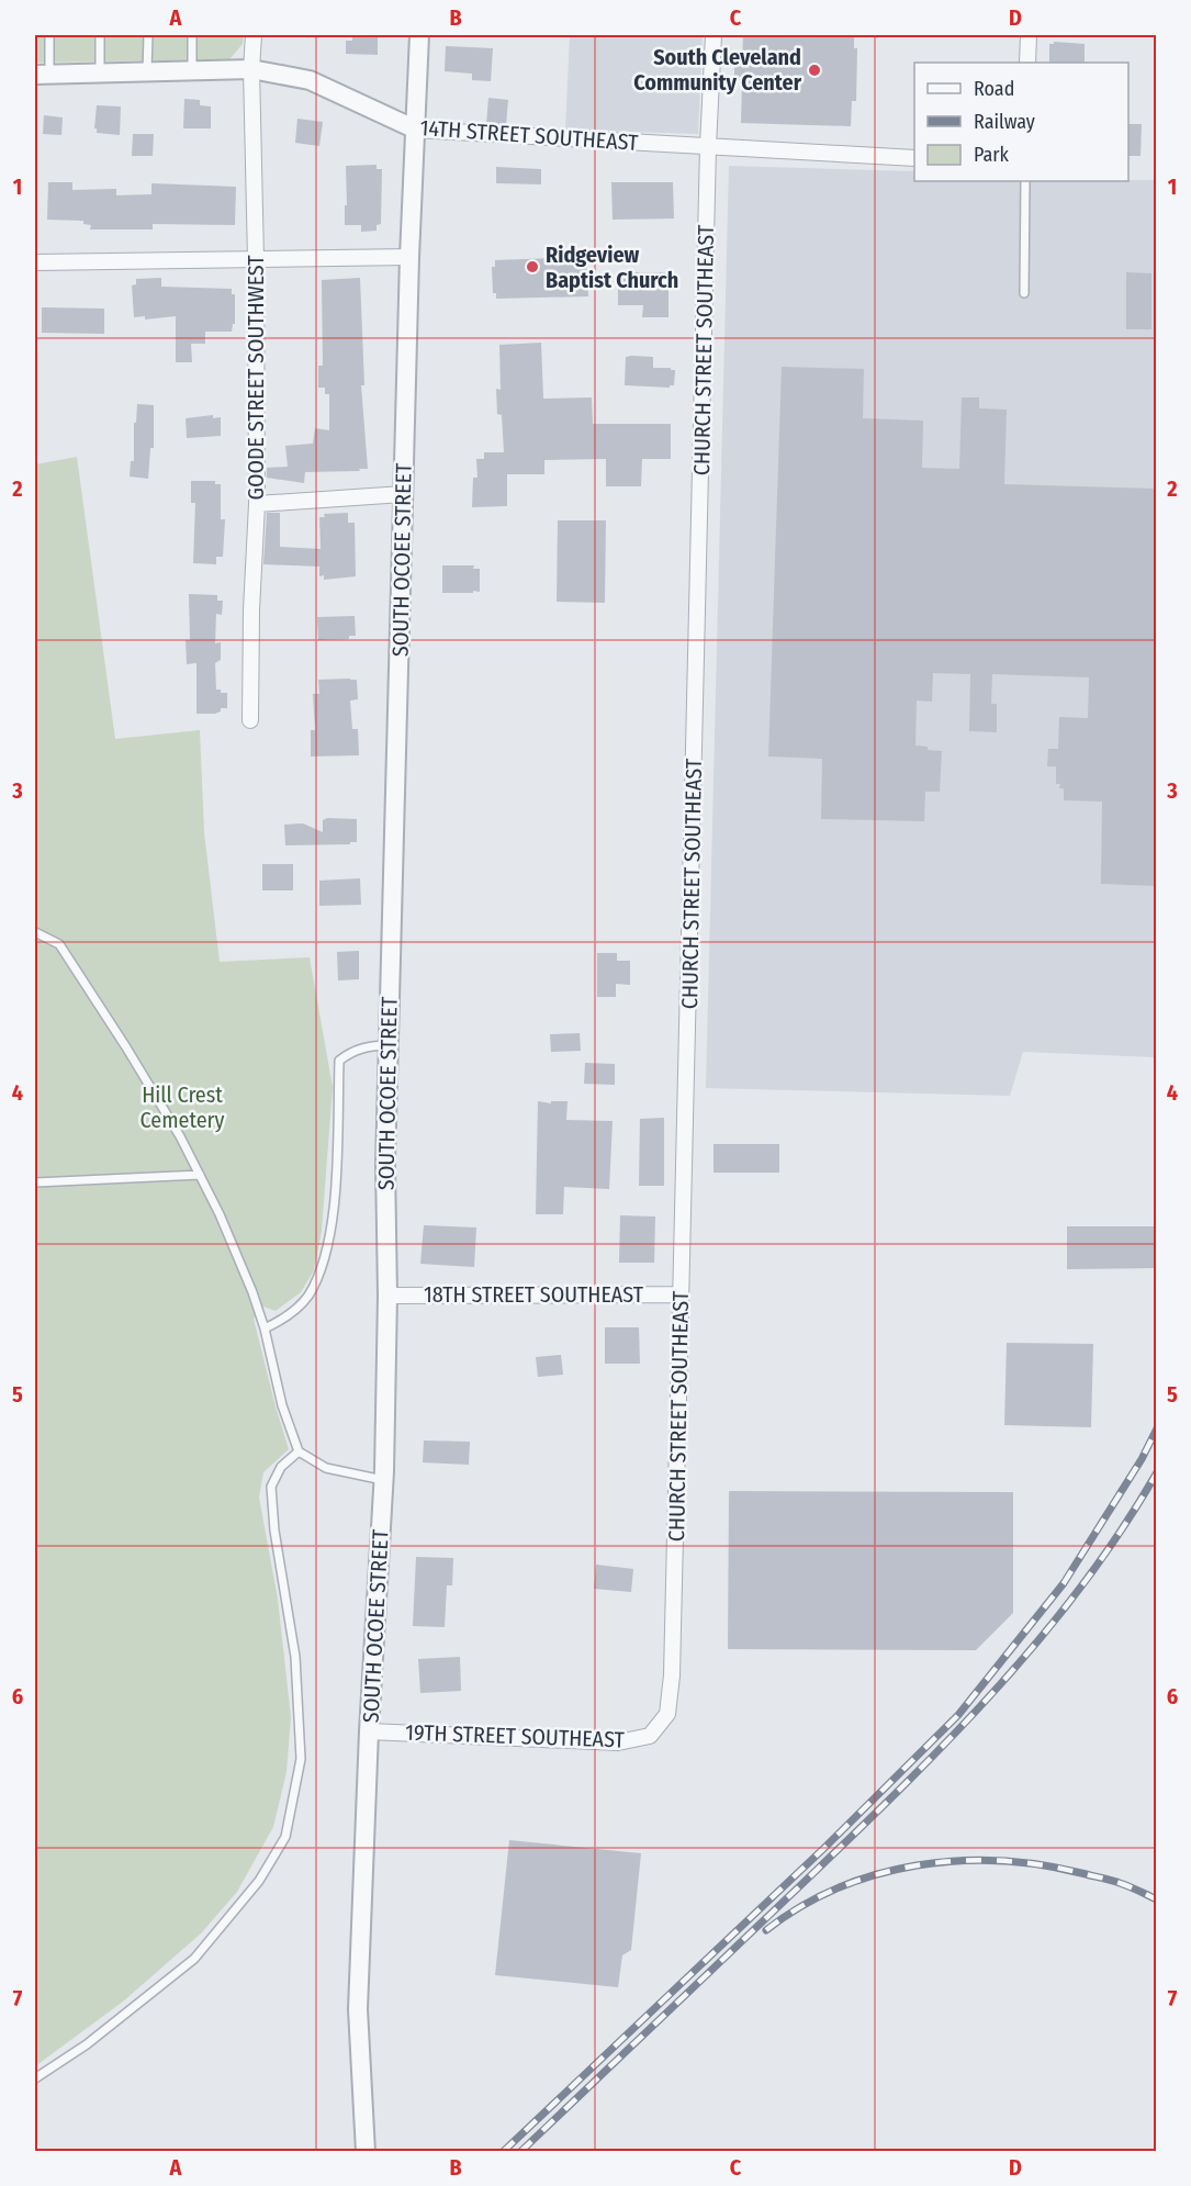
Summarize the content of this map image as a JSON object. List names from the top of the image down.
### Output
{
  "streets": {
    "street": [
      "14TH STREET SOUTHEAST",
      "CHURCH STREET SOUTHEAST",
      "GOODE STREET SOUTHWEST",
      "SOUTH OCOEE STREET",
      "18TH STREET SOUTHEAST",
      "19TH STREET SOUTHEAST"
    ]
  },
  "crossings": [
    ["14TH STREET SOUTHEAST", "CHURCH STREET SOUTHEAST"],
    ["14TH STREET SOUTHEAST", "GOODE STREET SOUTHWEST"],
    ["14TH STREET SOUTHEAST", "SOUTH OCOEE STREET"],
    ["CHURCH STREET SOUTHEAST", "18TH STREET SOUTHEAST"],
    ["CHURCH STREET SOUTHEAST", "19TH STREET SOUTHEAST"],
    ["SOUTH OCOEE STREET", "18TH STREET SOUTHEAST"],
    ["SOUTH OCOEE STREET", "19TH STREET SOUTHEAST"]
  ],
  "parks": ["Hill Crest Cemetery"],
  "places": ["South Cleveland Community Center", "Ridgeview Baptist Church"],
  "legend": ["Road", "Railway", "Park"],
  "grid": {
    "columns": [
      "A",
      "B",
      "C",
      "D"
    ],
    "rows": [
      "1",
      "2",
      "3",
      "4",
      "5",
      "6",
      "7"
    ]
  }
}
